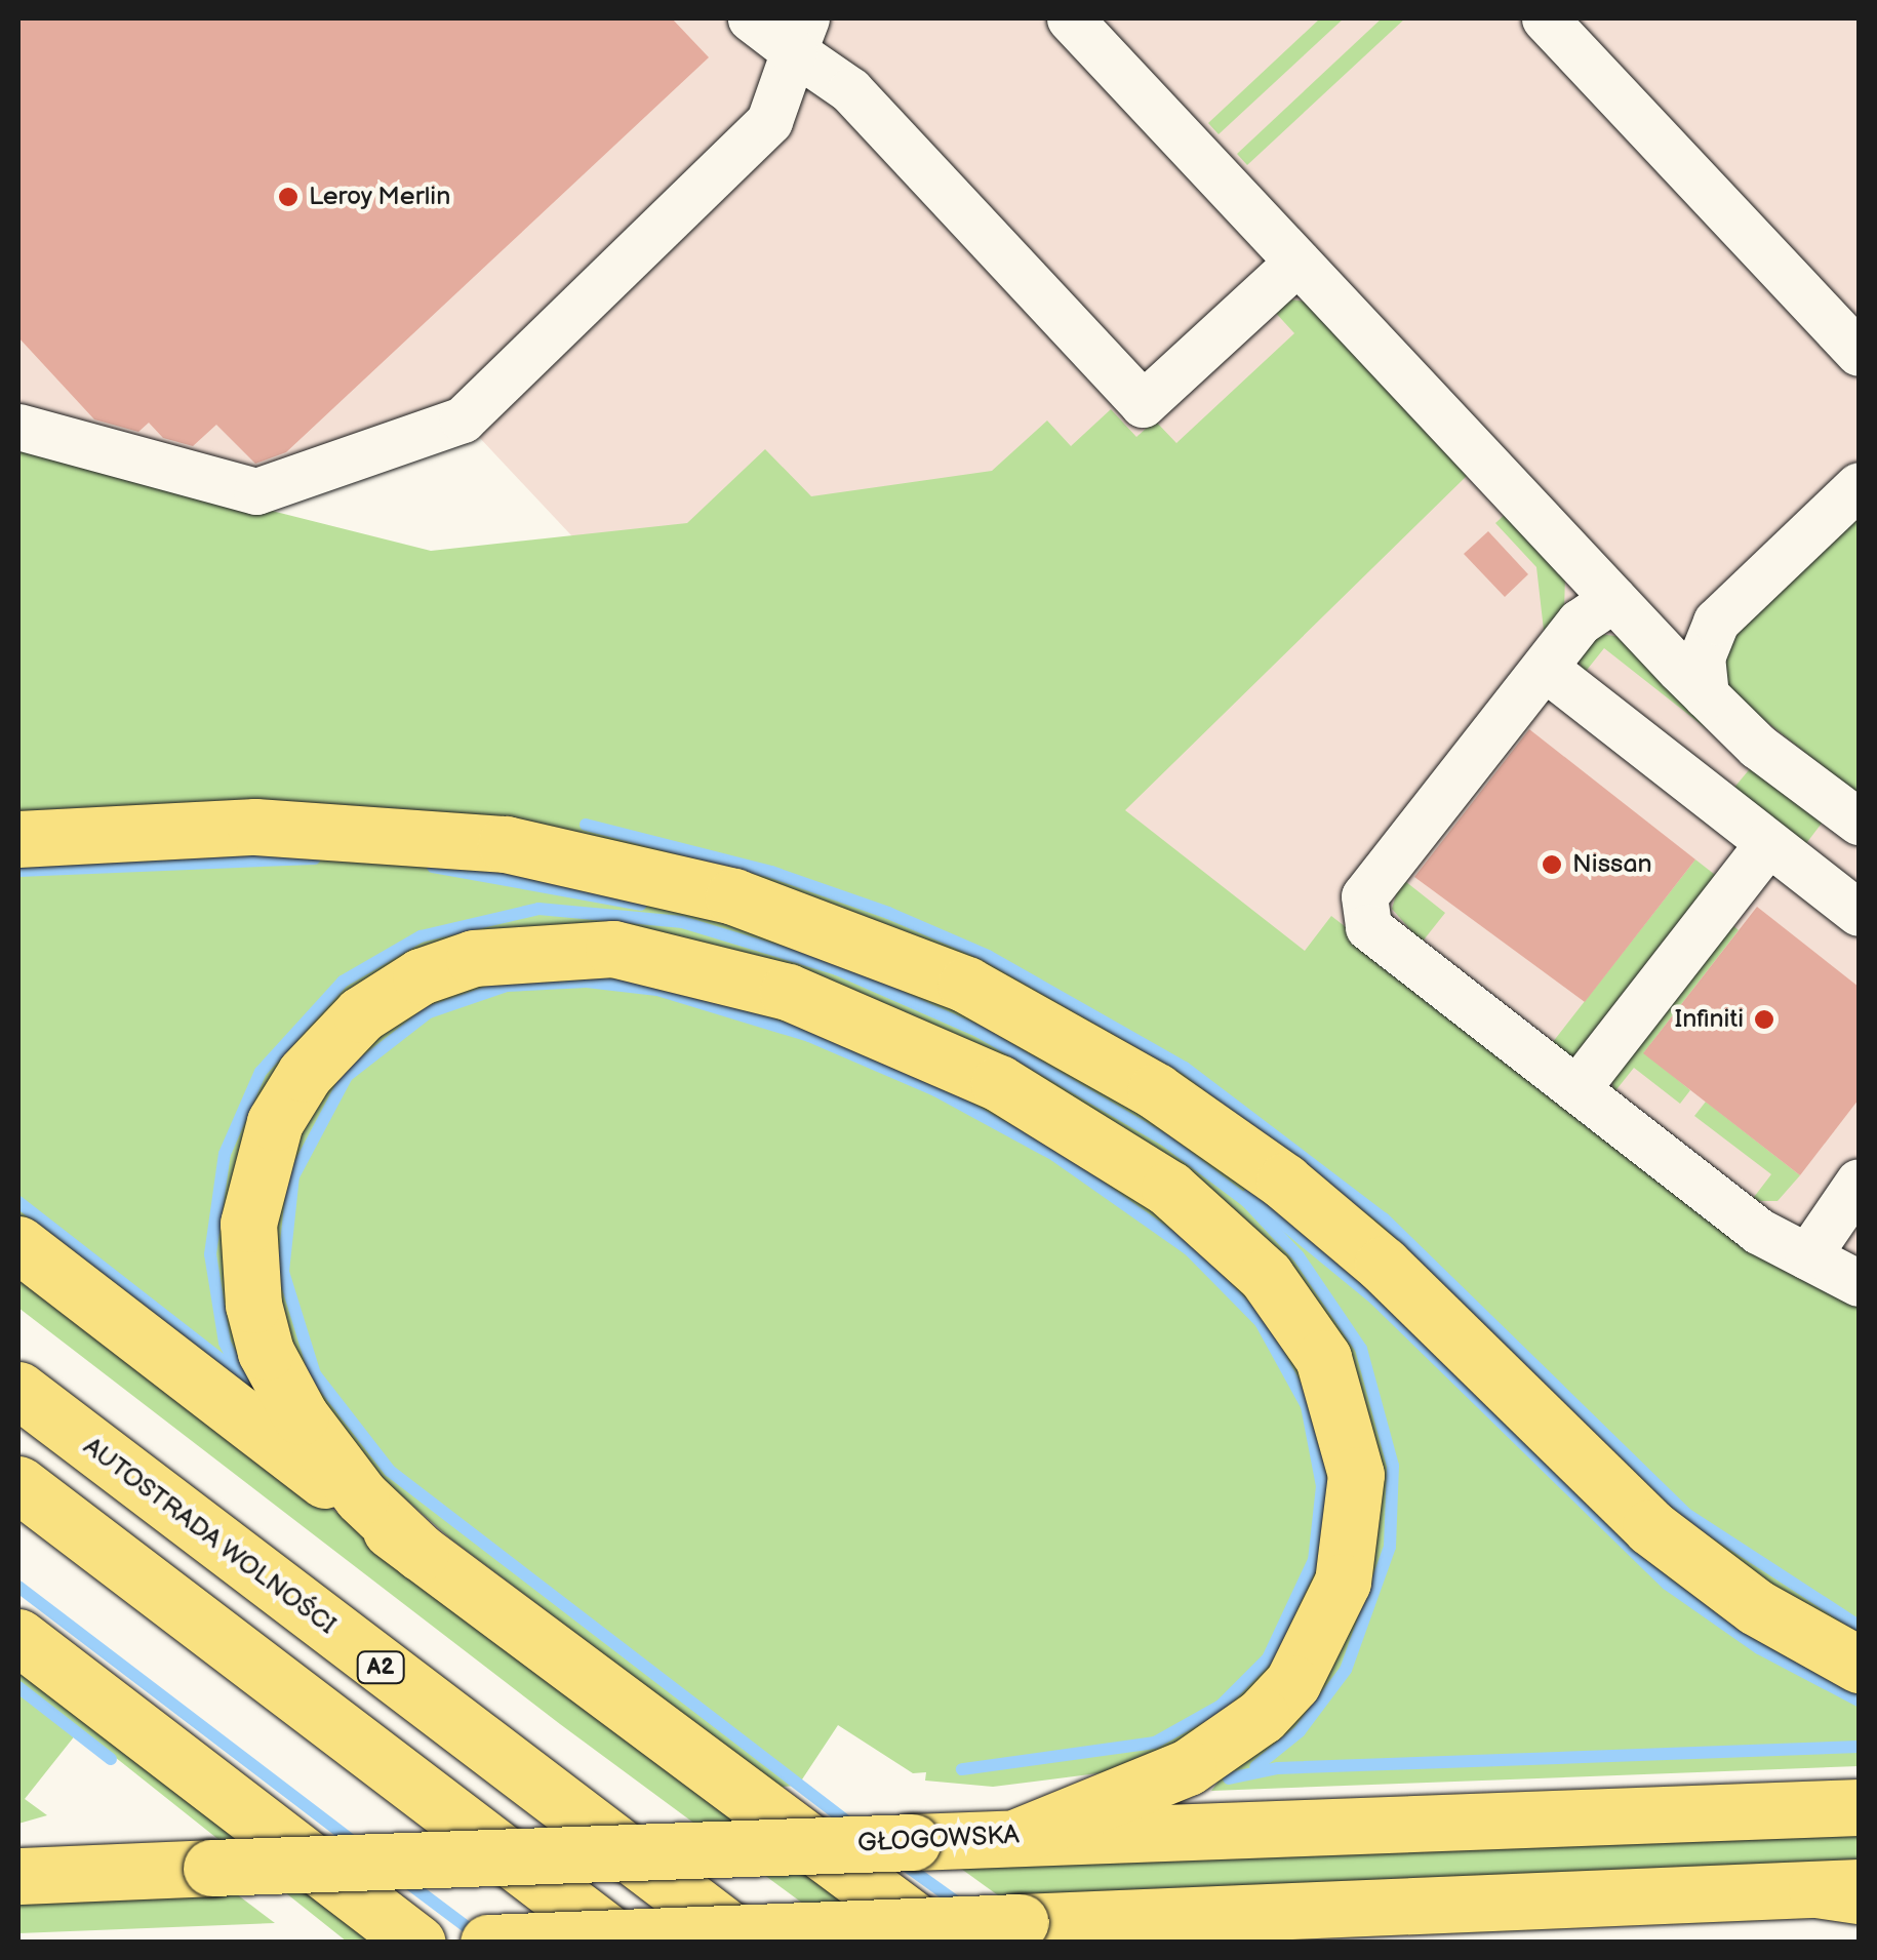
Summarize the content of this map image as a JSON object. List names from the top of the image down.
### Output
{
  "streets": {
    "main road": ["AUTOSTRADA WOLNOŚCI", "A2", "GŁOGOWSKA"]
  },
  "places": ["Leroy Merlin", "Nissan", "Infiniti"]
}
